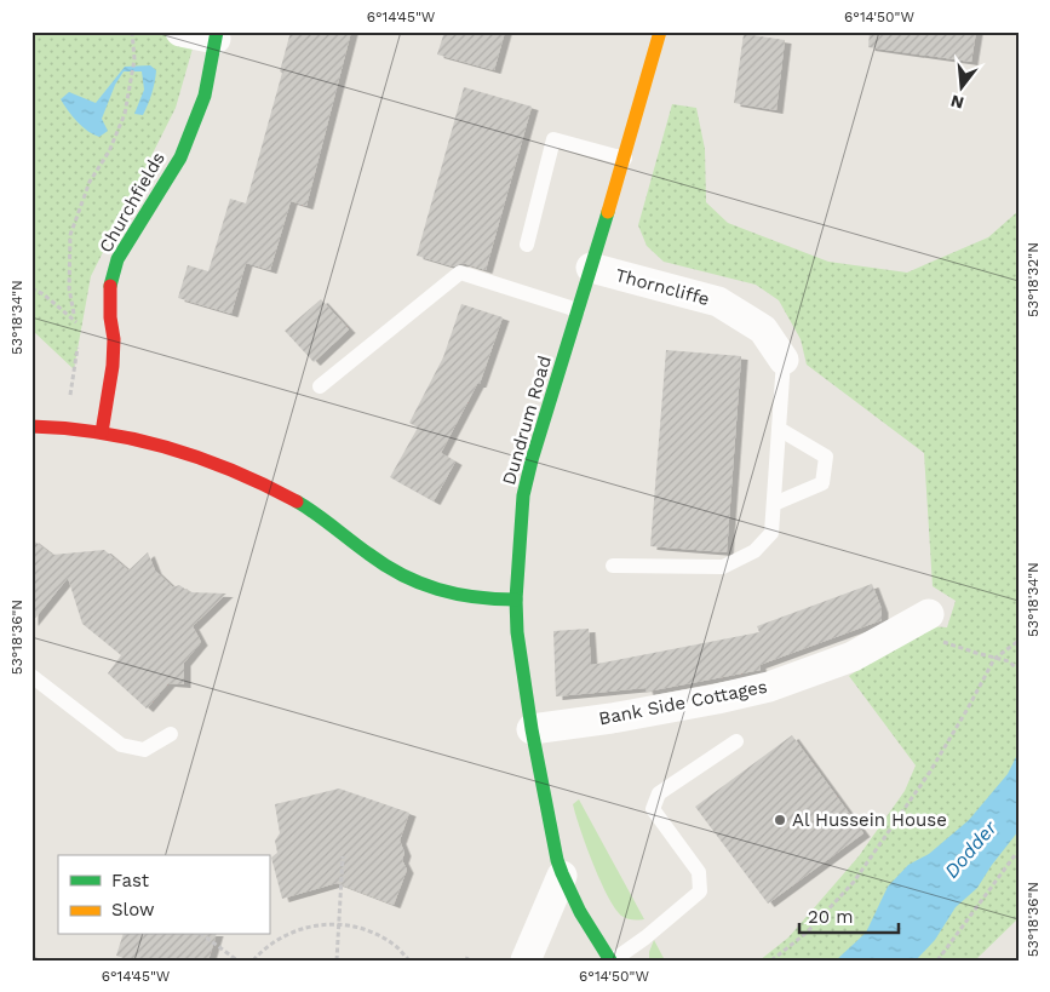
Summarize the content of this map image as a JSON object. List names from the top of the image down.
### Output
{
  "streets": {
    "main road": ["Churchfields", "Dundrum Road"],
    "street": ["Thorncliffe", "Bank Side Cottages"]
  },
  "crossings": [
    ["Thorncliffe", "Dundrum Road"],
    ["Dundrum Road", "Bank Side Cottages"]
  ],
  "water": ["Dodder"],
  "places": ["Al Hussein House"],
  "legend": ["Fast", "Slow"],
  "scale_bar": "20 m",
  "north": "bottom",
  "coordinates": [
    "6°14'45\"W",
    "6°14'50\"W",
    "53°18'32\"N",
    "53°18'34\"N",
    "53°18'36\"N"
  ]
}
